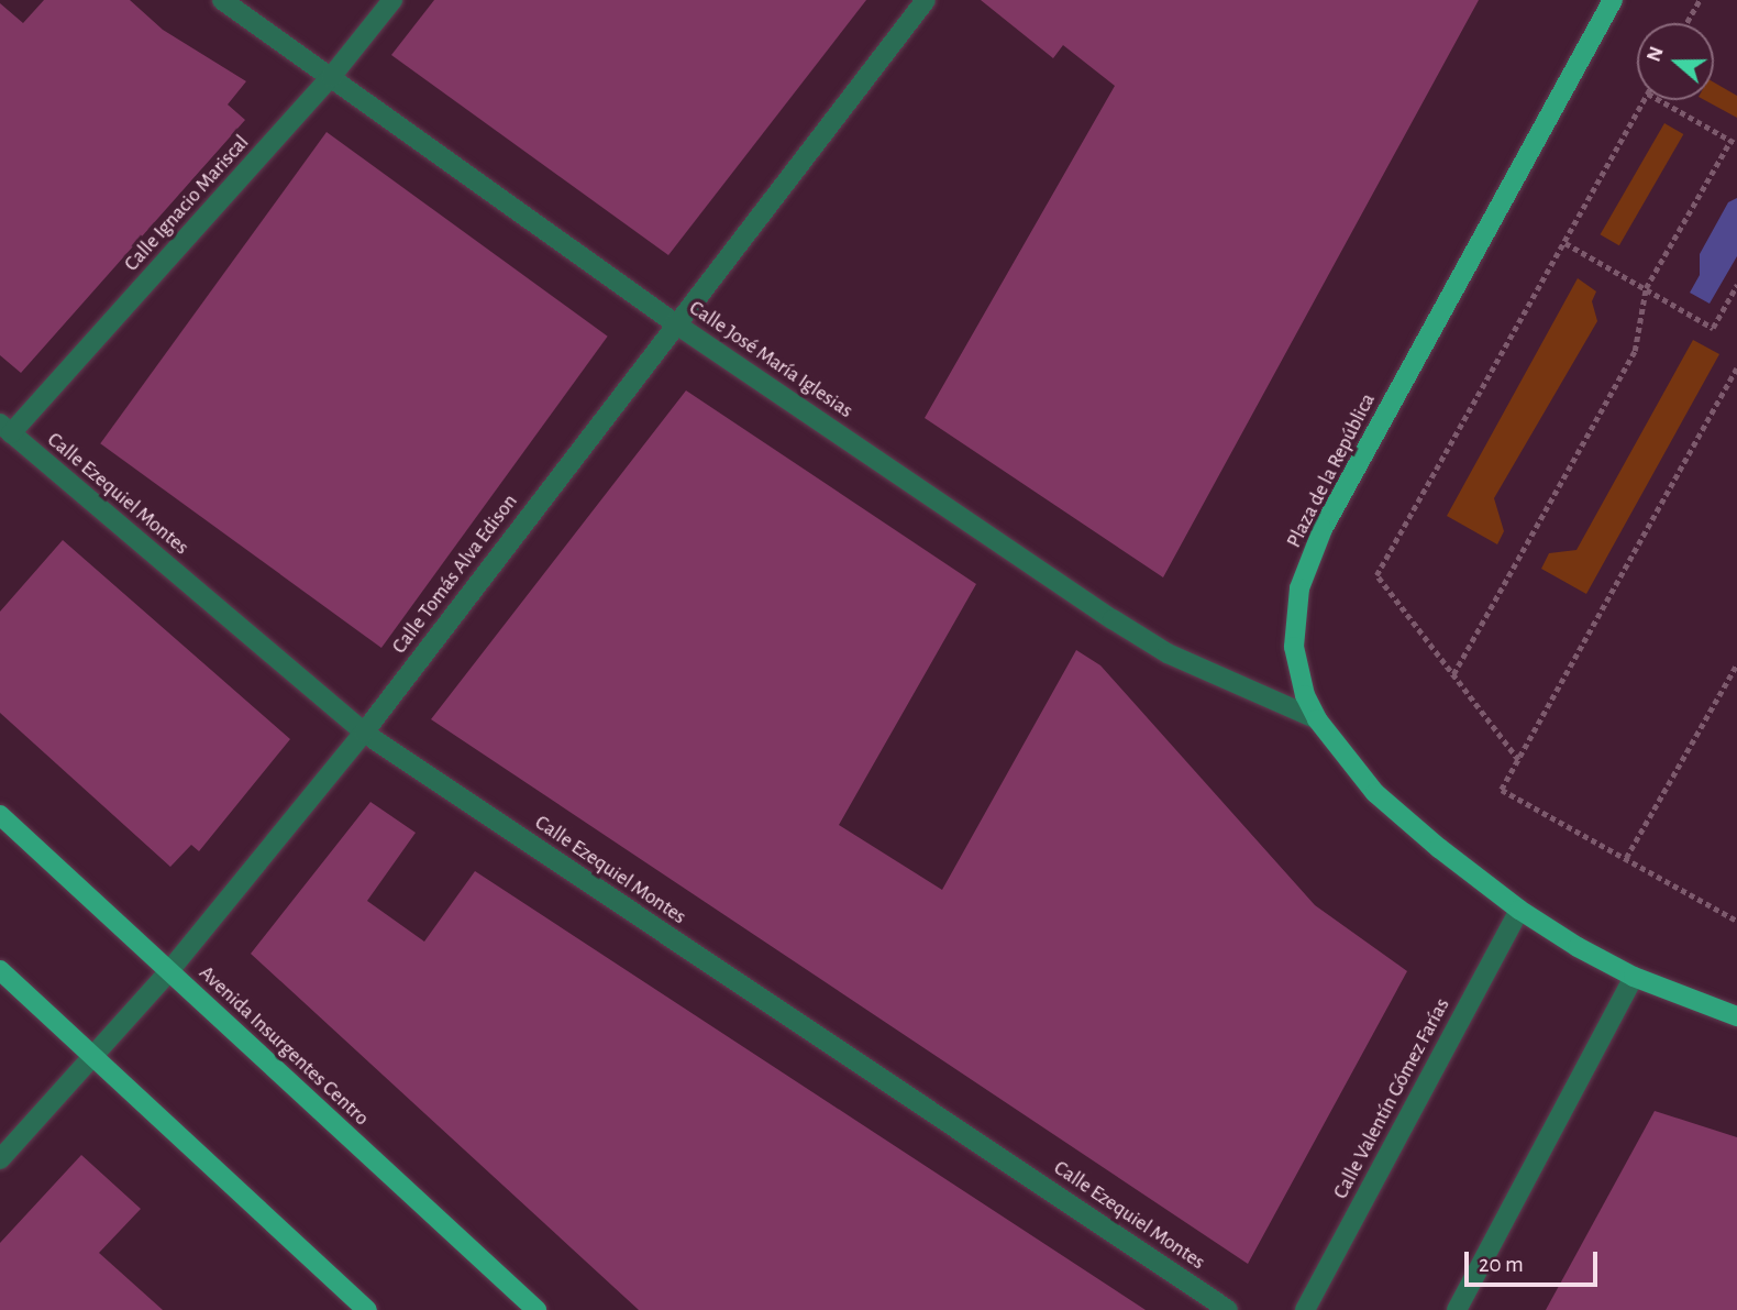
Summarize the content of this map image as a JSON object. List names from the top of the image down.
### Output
{
  "streets": {
    "main road": ["Plaza de la República", "Avenida Insurgentes Centro"],
    "street": [
      "Calle Ignacio Mariscal",
      "Calle José María Iglesias",
      "Calle Ezequiel Montes",
      "Calle Tomás Alva Edison",
      "Calle Valentín Gómez Farías"
    ]
  },
  "crossings": [
    ["Calle Ignacio Mariscal", "Calle José María Iglesias"],
    ["Calle Ignacio Mariscal", "Calle Ezequiel Montes"],
    ["Calle José María Iglesias", "Plaza de la República"],
    ["Calle José María Iglesias", "Calle Tomás Alva Edison"],
    ["Plaza de la República", "Calle Valentín Gómez Farías"],
    ["Calle Ezequiel Montes", "Calle Tomás Alva Edison"],
    ["Calle Tomás Alva Edison", "Avenida Insurgentes Centro"]
  ],
  "scale_bar": "20 m",
  "north": "left"
}
